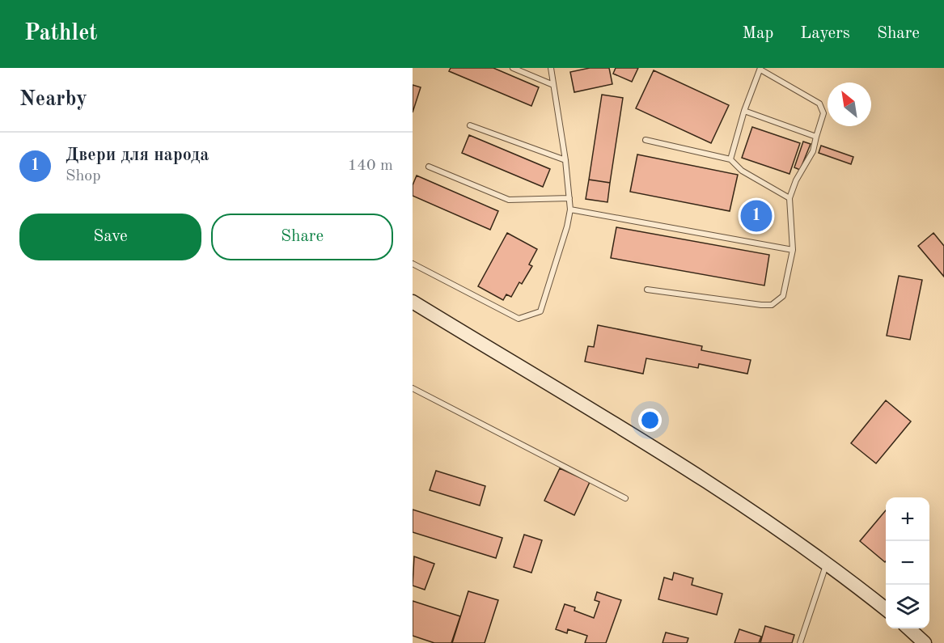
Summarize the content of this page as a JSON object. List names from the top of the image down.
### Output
{
  "north": "top left",
  "page": {
    "header": "Pathlet",
    "nav": ["Map", "Layers", "Share"],
    "heading": "Nearby",
    "list": [
      {
        "mark": "1",
        "name": "Двери для народа",
        "note": "Shop",
        "value": "140 m"
      }
    ],
    "pins": "1",
    "buttons": ["Save", "Share"],
    "map_buttons": ["+", "−"]
  }
}
